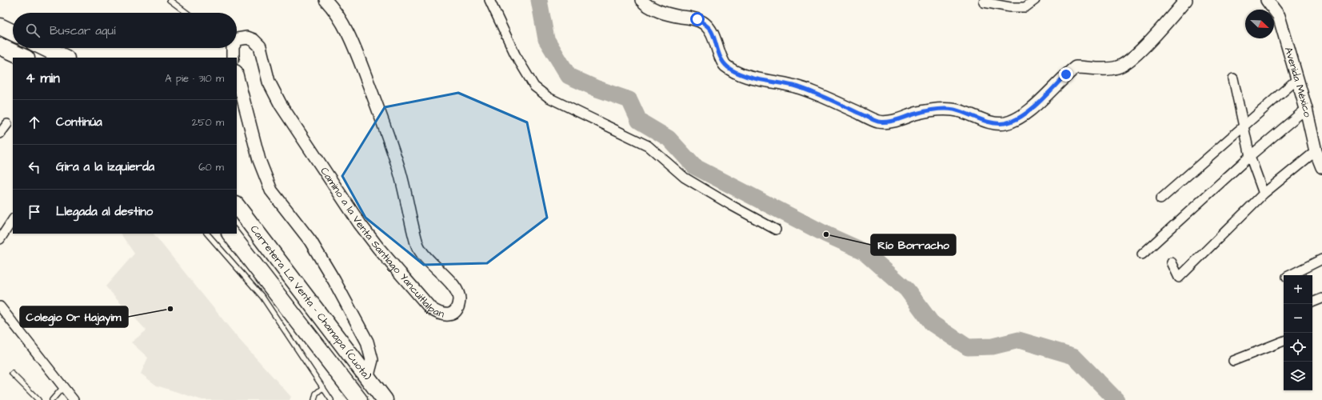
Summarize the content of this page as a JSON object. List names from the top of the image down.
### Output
{
  "streets": {
    "highway": ["Carretera La Venta - Chamapa (Cuota)"],
    "main road": ["Avenida México", "Camino a la Venta Santiago Yancuitlalpan"]
  },
  "places": ["Río Borracho", "Colegio Or Hajayim"],
  "north": "bottom right",
  "page": {
    "search": "Buscar aquí",
    "heading": ["4 min", "A pie · 310 m"],
    "list": [
      ["Continúa", "250 m"],
      ["Gira a la izquierda", "60 m"],
      "Llegada al destino"
    ],
    "map_buttons": ["+", "−"]
  }
}
